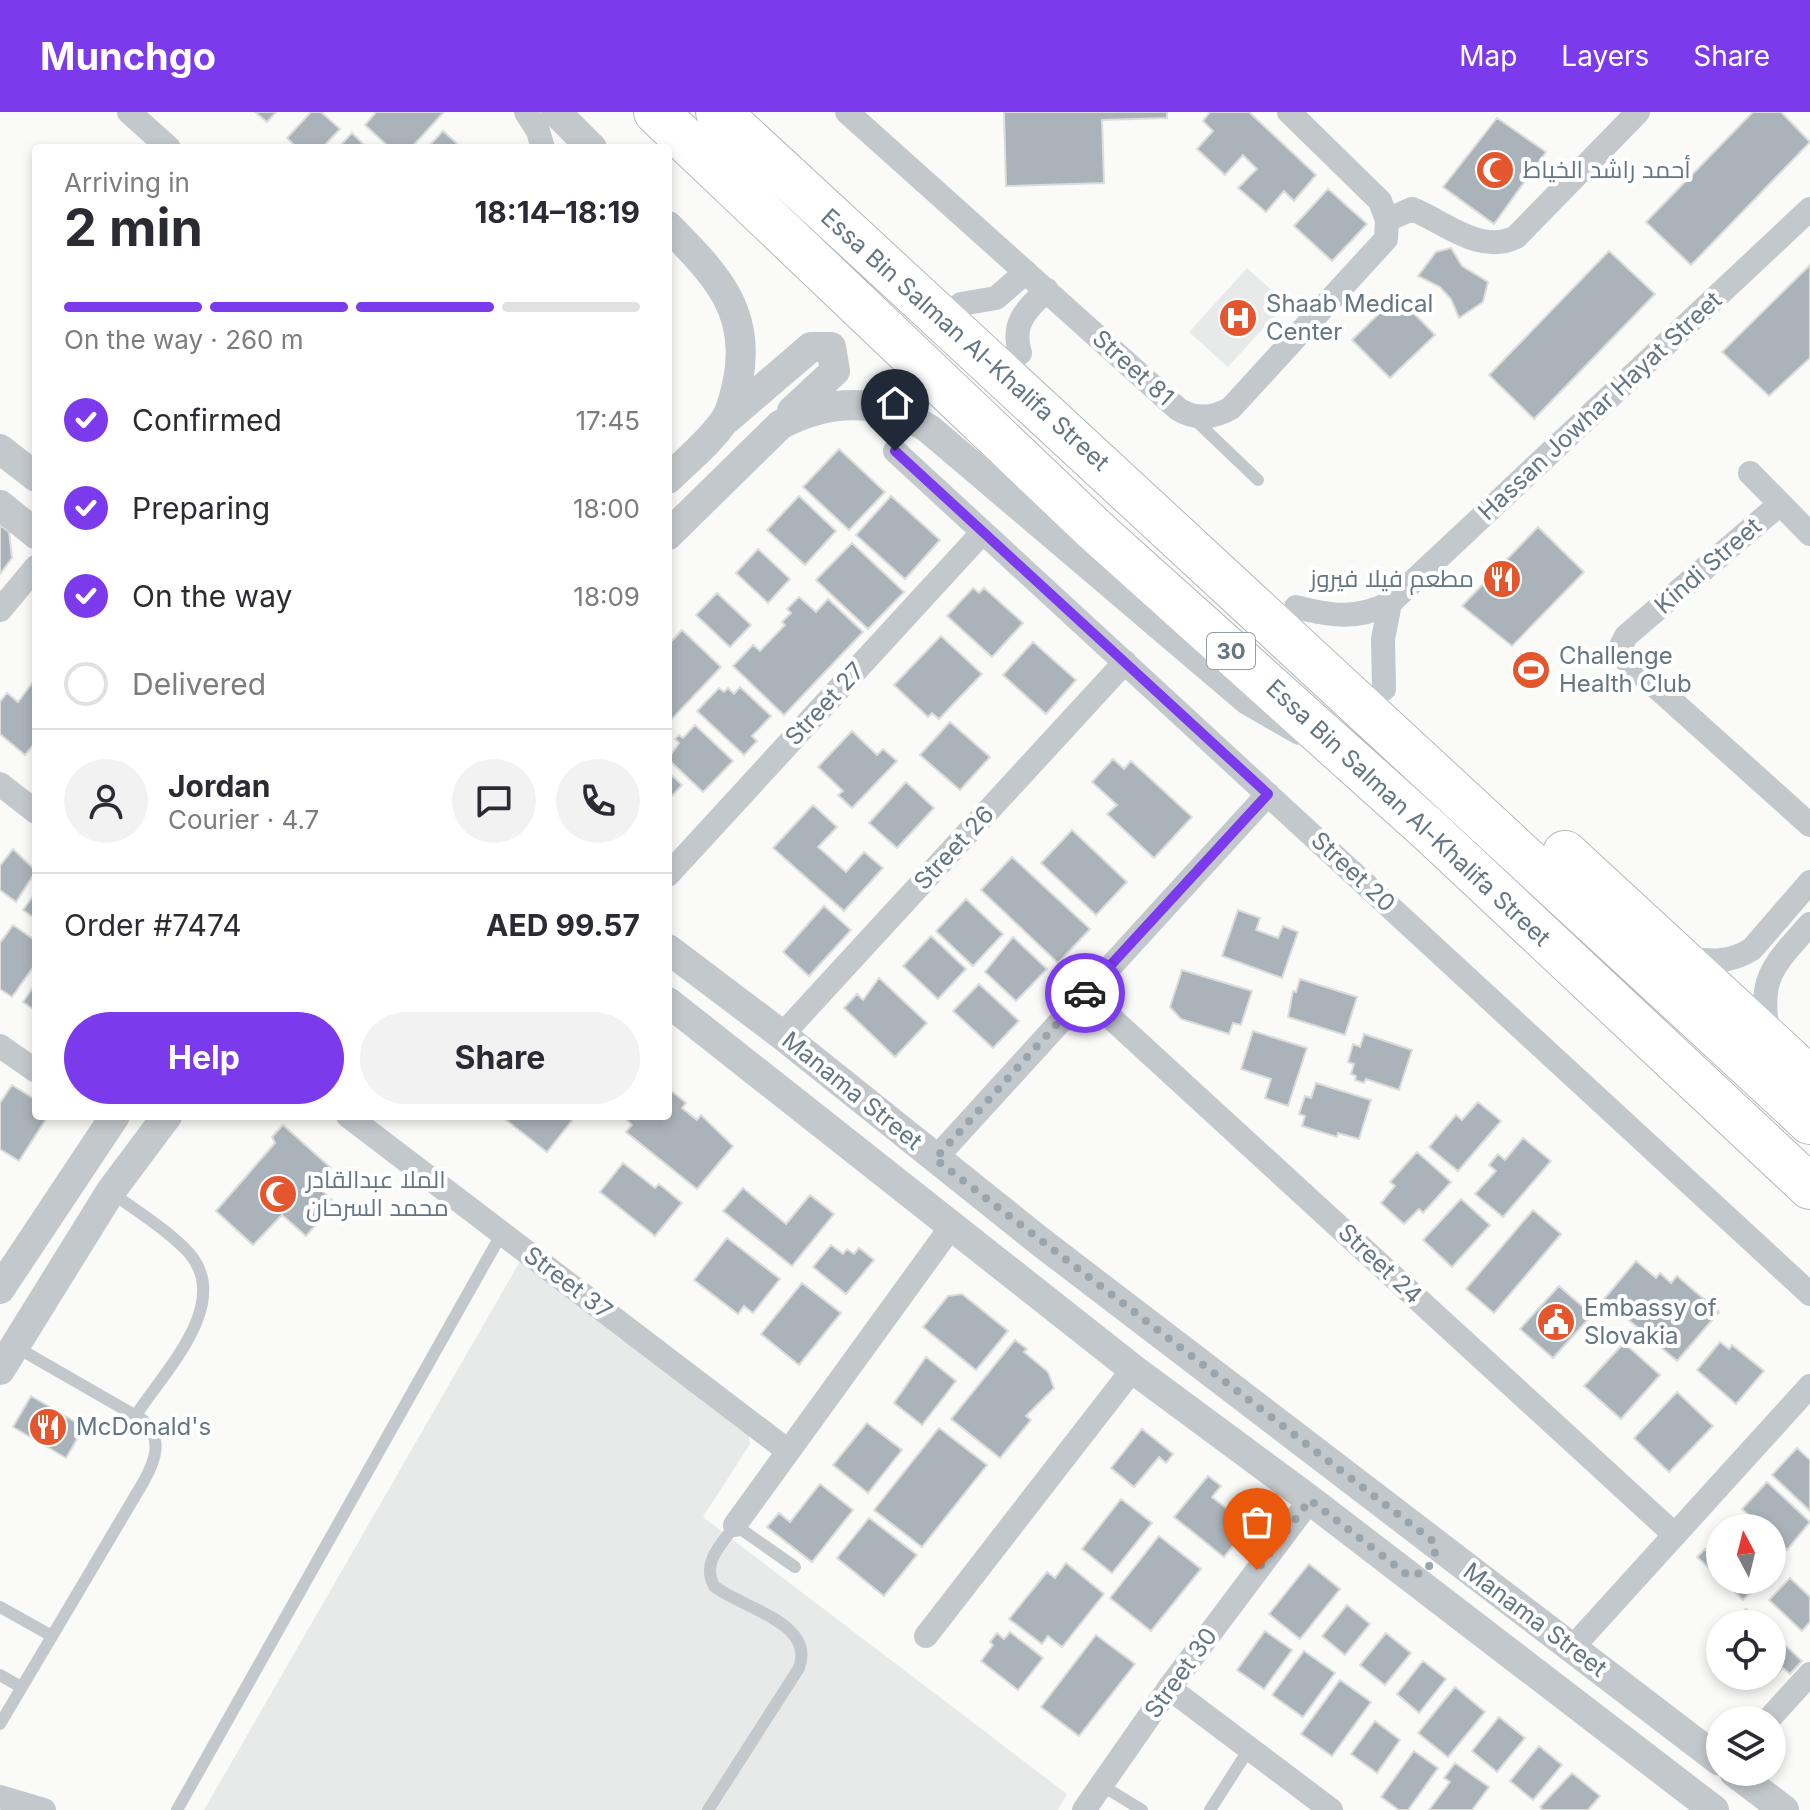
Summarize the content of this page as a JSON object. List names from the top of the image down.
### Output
{
  "streets": {
    "highway": ["Essa Bin Salman Al-Khalifa Street", "30"],
    "street": [
      "Street 81",
      "Hassan Jowhar Hayat Street",
      "Kindi Street",
      "Street 27",
      "Street 26",
      "Street 20",
      "Manama Street",
      "Street 24",
      "Street 37",
      "Street 30"
    ]
  },
  "crossings": [
    ["Street 27", "Street 20"],
    ["Street 26", "Street 20"],
    ["Street 26", "Manama Street"],
    ["Manama Street", "Street 30"]
  ],
  "places": {
    "mosque": ["أحمد راشد الخياط", "الملا عبدالقادر محمد السرحان"],
    "hospital": ["Shaab Medical Center"],
    "restaurant": ["مطعم فيلا فيروز", "McDonald's"],
    "sports": ["Challenge Health Club"],
    "public building": ["Embassy of Slovakia"]
  },
  "north": "top",
  "page": {
    "header": "Munchgo",
    "nav": ["Map", "Layers", "Share"],
    "heading": ["2 min", "Arriving in", "18:14–18:19"],
    "panel": [
      "Jordan",
      "Courier · 4.7",
      "Order #7474",
      "AED 99.57"
    ],
    "bar": "On the way · 260 m",
    "list": [
      ["Confirmed", "17:45"],
      ["Preparing", "18:00"],
      ["On the way", "18:09"],
      "Delivered"
    ],
    "buttons": ["Help", "Share"]
  }
}
